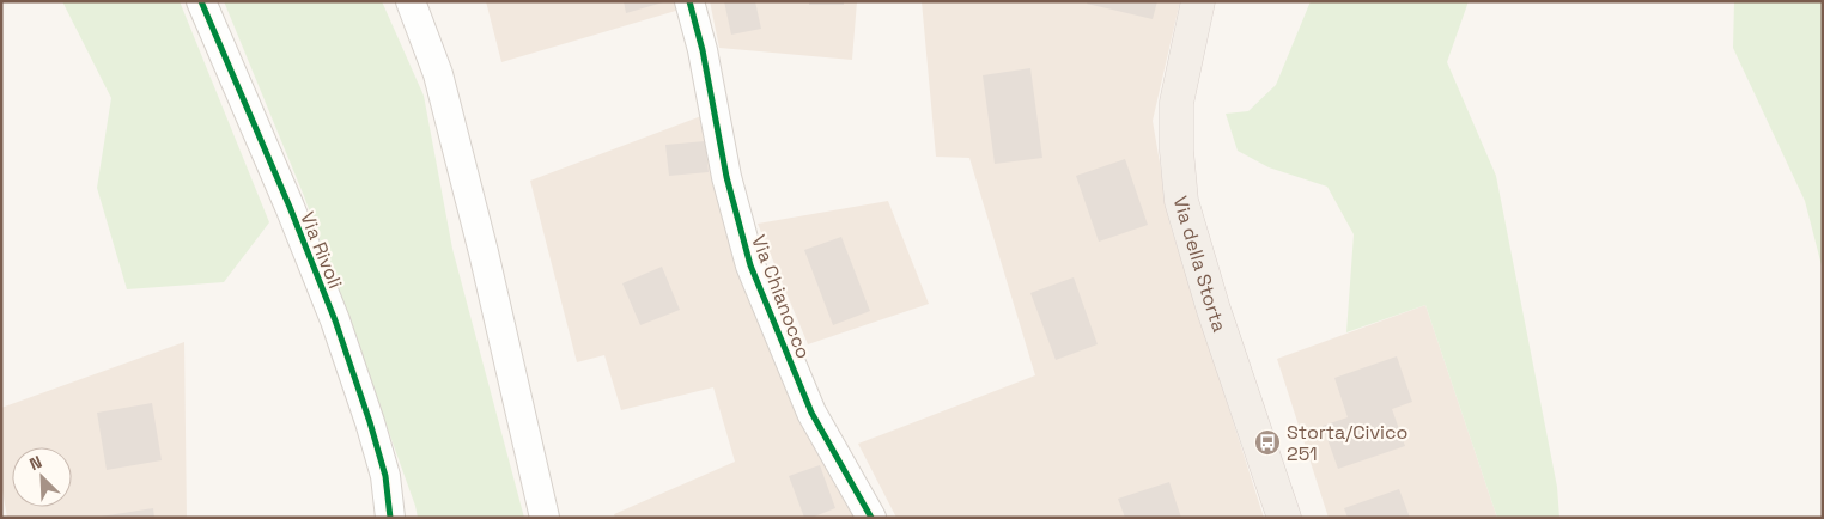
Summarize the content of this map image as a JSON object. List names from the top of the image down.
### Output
{
  "streets": {
    "main road": ["Via della Storta"],
    "street": ["Via Rivoli", "Via Chianocco"]
  },
  "places": {
    "bus stop": ["Storta/Civico 251"]
  },
  "north": "top left"
}
